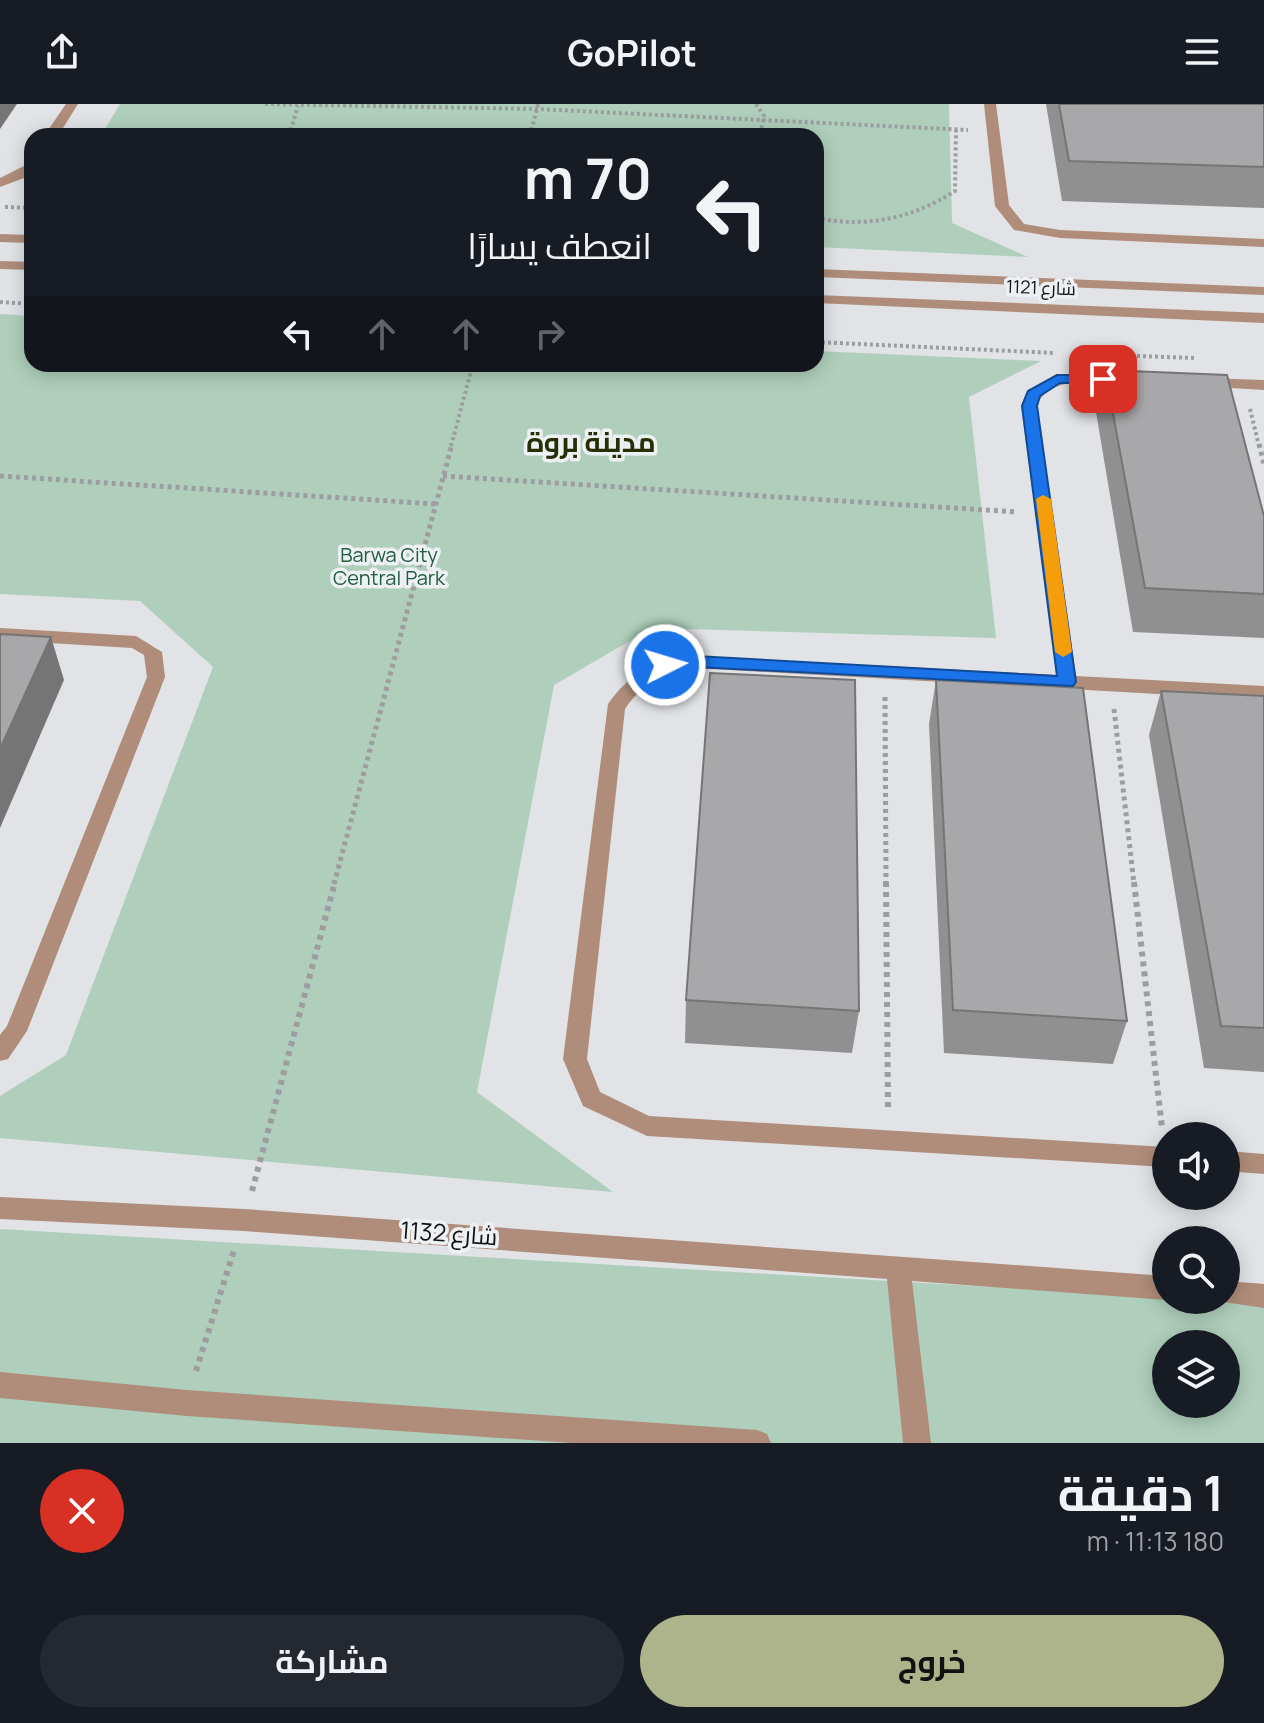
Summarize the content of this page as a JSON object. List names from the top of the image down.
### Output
{
  "streets": {
    "street": ["شارع 1121", "شارع 1132"]
  },
  "districts": ["مدينة بروة"],
  "parks": ["Barwa City Central Park"],
  "page": {
    "header": "GoPilot",
    "turn": ["70 m", "انعطف يسارًا"],
    "heading": ["1 دقيقة", "180 m · 11:13"],
    "buttons": ["خروج", "مشاركة"]
  }
}
